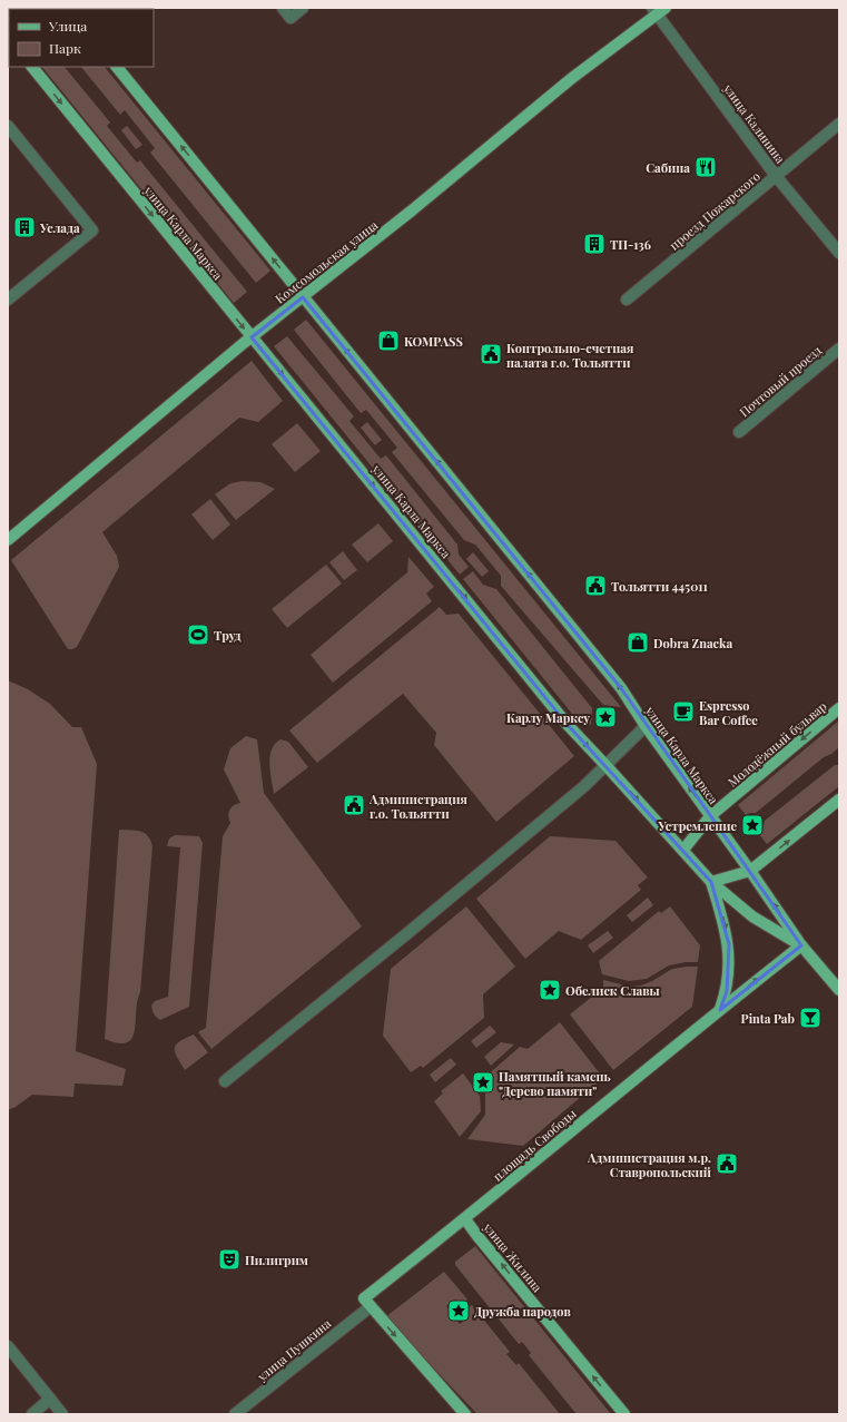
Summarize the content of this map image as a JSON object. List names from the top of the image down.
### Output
{
  "streets": {
    "main road": [
      "улица Карла Маркса",
      "Комсомольская улица",
      "Молодёжный бульвар",
      "площадь Свободы",
      "улица Жилина"
    ],
    "street": [
      "улица Калинина",
      "проезд Пожарского",
      "Почтовый проезд",
      "улица Пушкина"
    ]
  },
  "crossings": [
    ["улица Калинина", "проезд Пожарского"],
    ["улица Калинина", "Комсомольская улица"],
    ["улица Карла Маркса", "Комсомольская улица"],
    ["улица Карла Маркса", "Молодёжный бульвар"],
    ["улица Карла Маркса", "площадь Свободы"],
    ["площадь Свободы", "улица Жилина"],
    ["площадь Свободы", "улица Пушкина"]
  ],
  "one_way": ["улица Жилина"],
  "places": {
    "restaurant": ["Сабина"],
    "building": ["Услада", "ТП-136"],
    "shop": ["KOMPASS", "Dobra Znacka"],
    "public building": [
      "Контрольно-счетная палата г.о. Тольятти",
      "Тольятти 445011",
      "Администрация г.о. Тольятти",
      "Администрация м.р. Ставропольский"
    ],
    "sports": ["Труд"],
    "cafe": ["Espresso Bar Coffee"],
    "place": [
      "Карлу Марксу",
      "Устремление",
      "Обелиск Славы",
      "Памятный камень \"Дерево памяти\"",
      "Дружба народов"
    ],
    "bar": ["Pinta Pab"],
    "theatre": ["Пилигрим"]
  },
  "legend": ["Улица", "Парк"]
}
